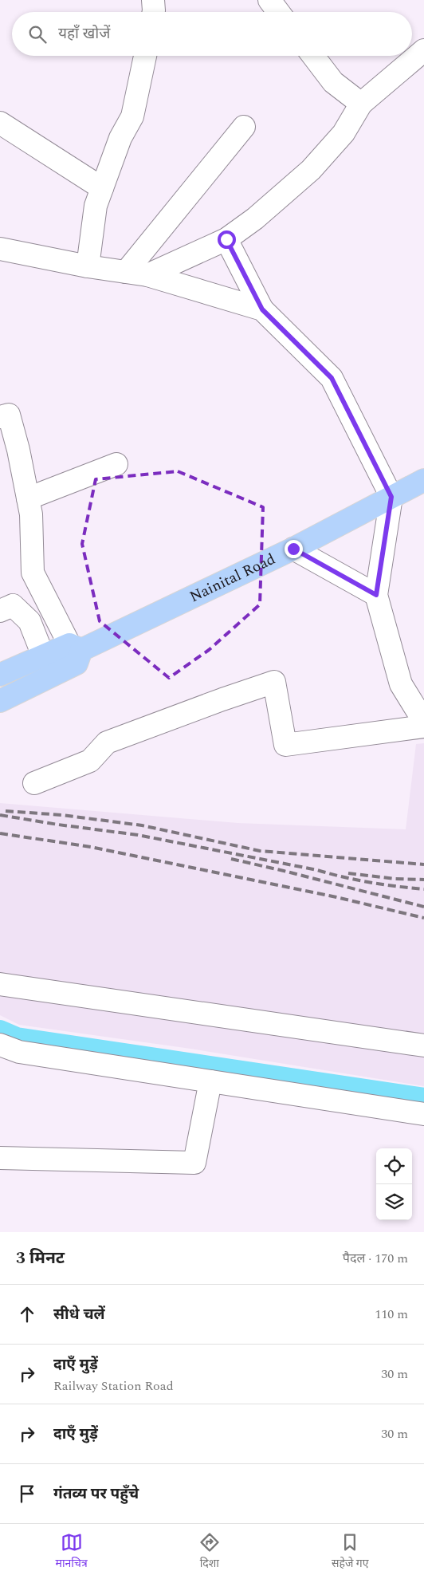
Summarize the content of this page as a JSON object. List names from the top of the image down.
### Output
{
  "streets": {
    "highway": ["Nainital Road"]
  },
  "page": {
    "search": "यहाँ खोजें",
    "heading": ["3 मिनट", "पैदल · 170 m"],
    "list": [
      ["सीधे चलें", "110 m"],
      ["दाएँ मुड़ें", "Railway Station Road", "30 m"],
      ["दाएँ मुड़ें", "30 m"],
      "गंतव्य पर पहुँचे"
    ],
    "nav": ["मानचित्र", "दिशा", "सहेजे गए"]
  }
}
